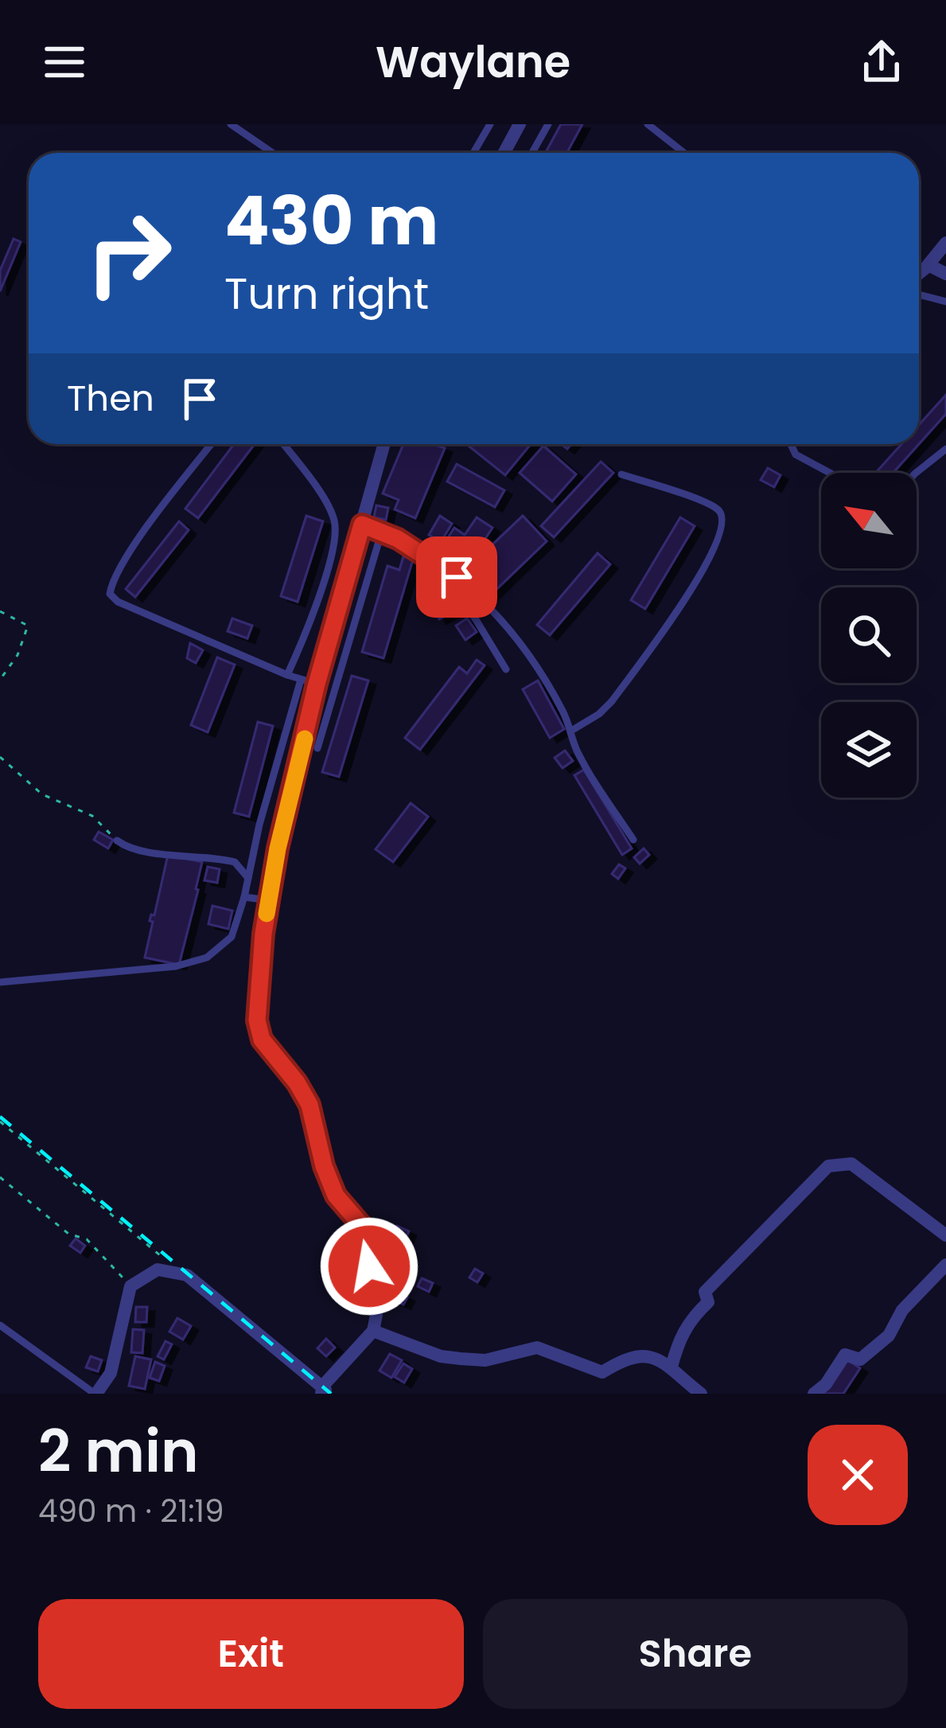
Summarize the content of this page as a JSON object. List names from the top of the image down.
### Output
{
  "north": "top left",
  "page": {
    "header": "Waylane",
    "turn": ["430 m", "Turn right"],
    "then": "Then",
    "heading": ["2 min", "490 m · 21:19"],
    "buttons": ["Exit", "Share"]
  }
}
